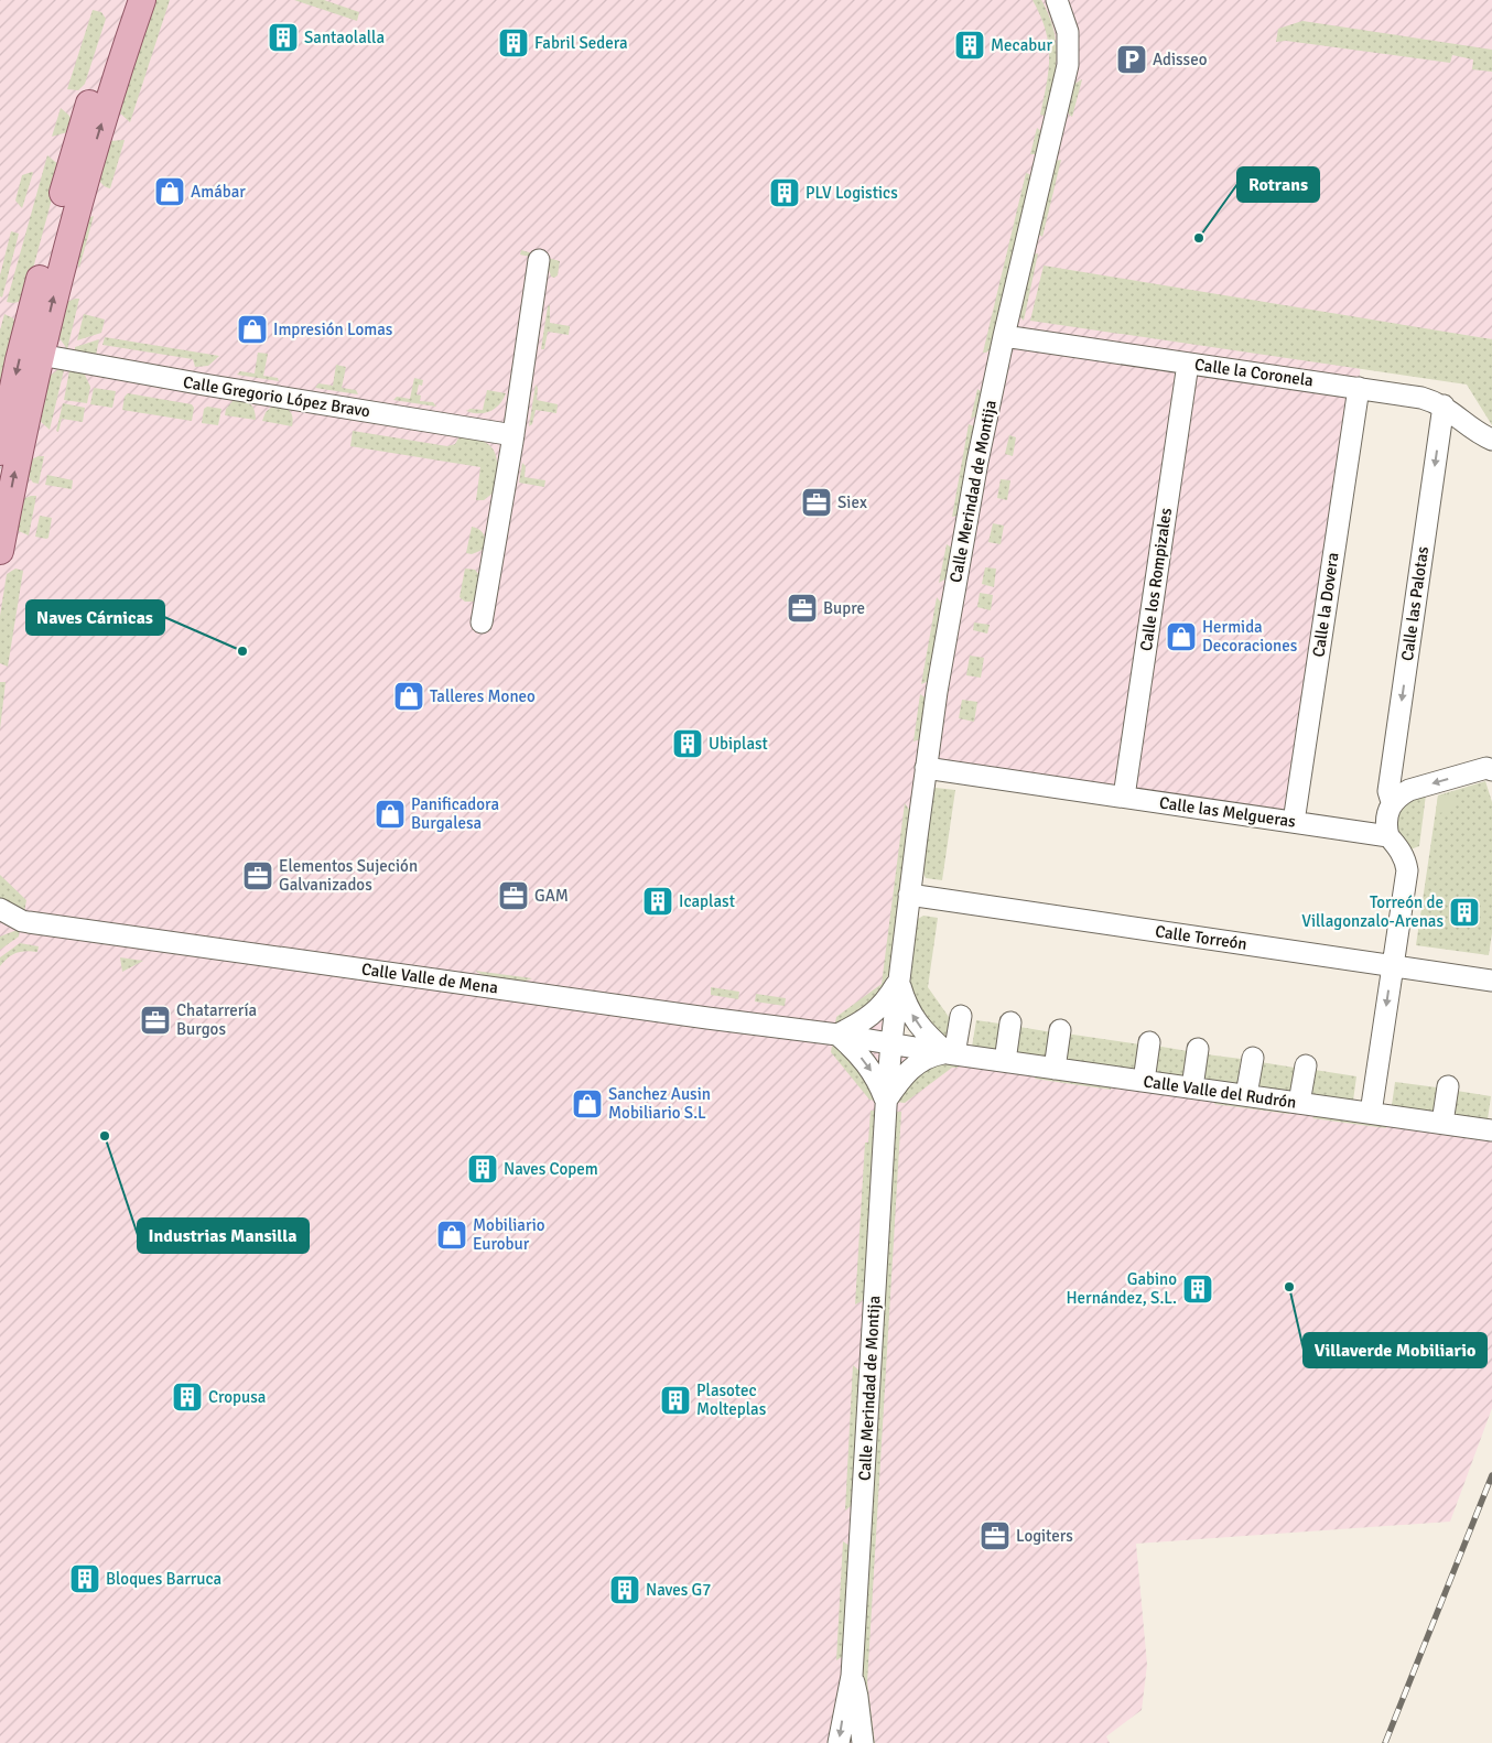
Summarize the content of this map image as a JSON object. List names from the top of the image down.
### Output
{
  "streets": {
    "street": [
      "Calle la Coronela",
      "Calle Gregorio López Bravo",
      "Calle Merindad de Montija",
      "Calle los Rompizales",
      "Calle las Palotas",
      "Calle la Dovera",
      "Calle las Melgueras",
      "Calle Torreón",
      "Calle Valle de Mena",
      "Calle Valle del Rudrón"
    ]
  },
  "crossings": [
    ["Calle la Coronela", "Calle Merindad de Montija"],
    ["Calle la Coronela", "Calle los Rompizales"],
    ["Calle la Coronela", "Calle las Palotas"],
    ["Calle la Coronela", "Calle la Dovera"],
    ["Calle Merindad de Montija", "Calle las Melgueras"],
    ["Calle Merindad de Montija", "Calle Torreón"],
    ["Calle Merindad de Montija", "Calle Valle de Mena"],
    ["Calle Merindad de Montija", "Calle Valle del Rudrón"],
    ["Calle los Rompizales", "Calle las Melgueras"],
    ["Calle la Dovera", "Calle las Melgueras"],
    ["Calle Valle de Mena", "Calle Valle del Rudrón"]
  ],
  "one_way": ["Calle las Palotas"],
  "places": {
    "building": [
      "Santaolalla",
      "Fabril Sedera",
      "Mecabur",
      "PLV Logistics",
      "Ubiplast",
      "Icaplast",
      "Torreón de Villagonzalo-Arenas",
      "Naves Copem",
      "Gabino Hernández, S.L.",
      "Cropusa",
      "Plasotec Molteplas",
      "Bloques Barruca",
      "Naves G7"
    ],
    "parking": ["Adisseo"],
    "shop": [
      "Amábar",
      "Impresión Lomas",
      "Hermida Decoraciones",
      "Talleres Moneo",
      "Panificadora Burgalesa",
      "Sanchez Ausin Mobiliario S.L",
      "Mobiliario Eurobur"
    ],
    "other": [
      "Rotrans",
      "Naves Cárnicas",
      "Industrias Mansilla",
      "Villaverde Mobiliario"
    ],
    "office": [
      "Siex",
      "Bupre",
      "Elementos Sujeción Galvanizados",
      "GAM",
      "Chatarrería Burgos",
      "Logiters"
    ]
  }
}
